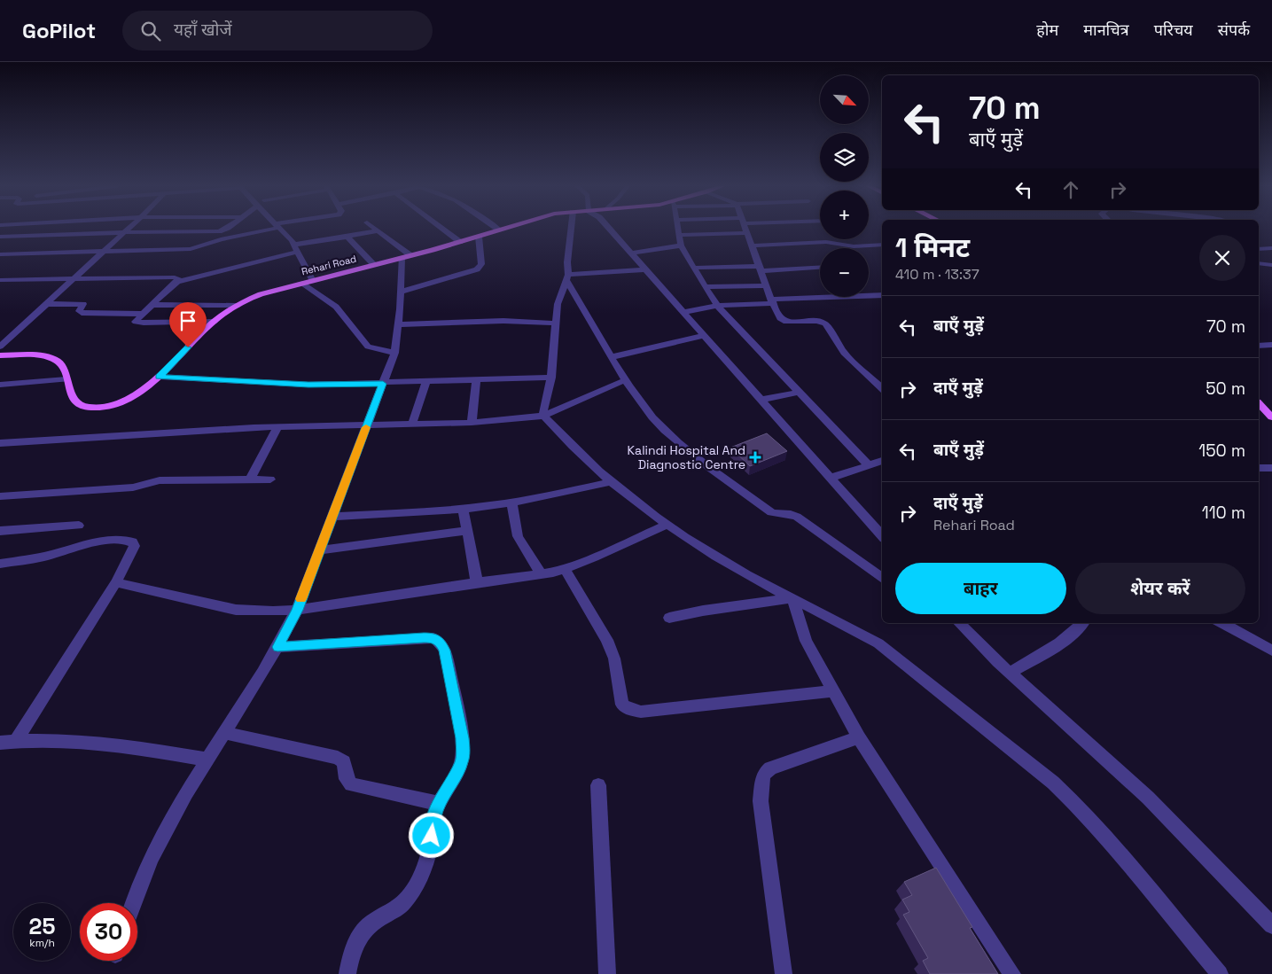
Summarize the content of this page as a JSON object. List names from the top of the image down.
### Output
{
  "streets": {
    "main road": ["Rehari Road"]
  },
  "places": {
    "health": ["Kalindi Hospital And Diagnostic Centre"]
  },
  "north": "bottom right",
  "page": {
    "header": "GoPilot",
    "search": "यहाँ खोजें",
    "nav": [
      "होम",
      "मानचित्र",
      "परिचय",
      "संपर्क"
    ],
    "map_buttons": ["+", "−"],
    "turn": ["70 m", "बाएँ मुड़ें"],
    "heading": ["1 मिनट", "410 m · 13:37"],
    "list": [
      {
        "name": "बाएँ मुड़ें",
        "value": "70 m"
      },
      {
        "name": "दाएँ मुड़ें",
        "value": "50 m"
      },
      {
        "name": "बाएँ मुड़ें",
        "value": "150 m"
      },
      {
        "name": "दाएँ मुड़ें",
        "note": "Rehari Road",
        "value": "110 m"
      }
    ],
    "buttons": ["बाहर", "शेयर करें"],
    "speed": "25 km/h",
    "limit": "30"
  }
}
